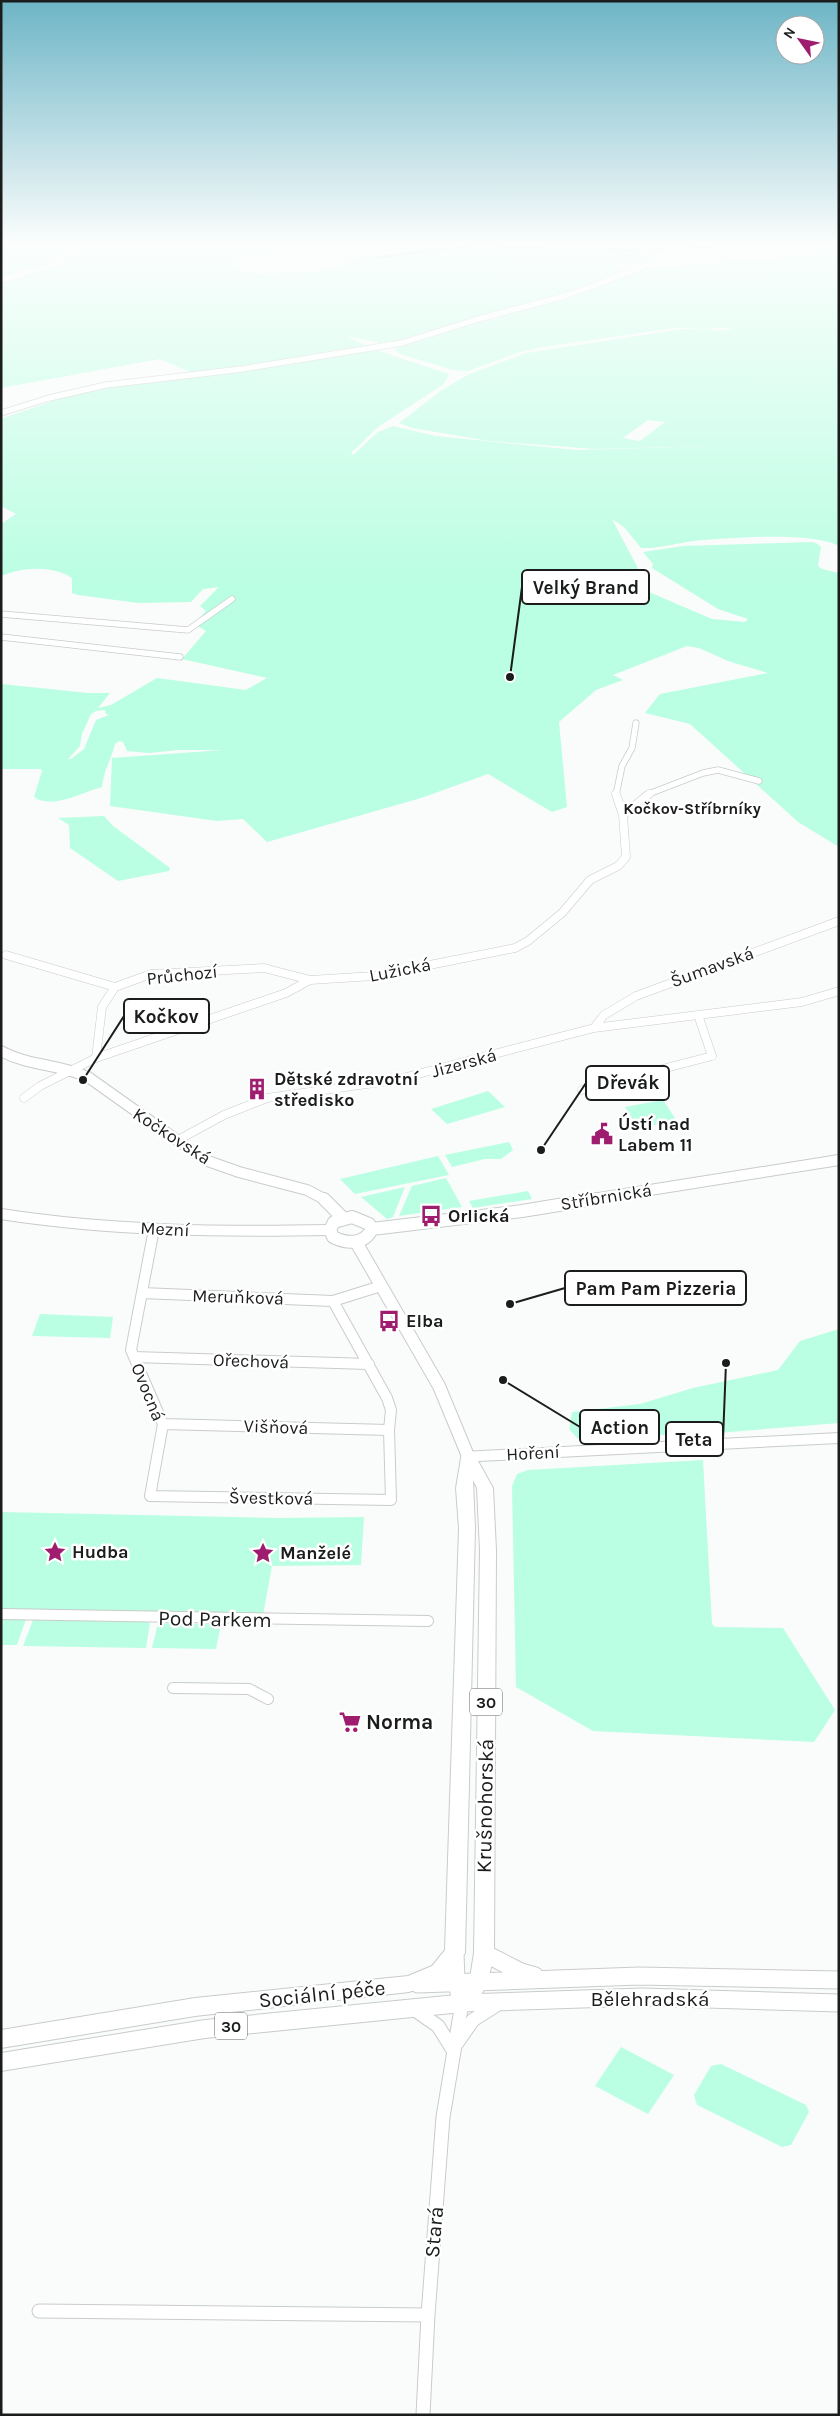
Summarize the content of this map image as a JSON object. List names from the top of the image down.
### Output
{
  "streets": {
    "main road": [
      "Hoření",
      "30",
      "Krušnohorská",
      "Sociální péče"
    ],
    "street": [
      "Šumavská",
      "Lužická",
      "Průchozí",
      "Jizerská",
      "Kočkovská",
      "Stříbrnická",
      "Mezní",
      "Meruňková",
      "Ořechová",
      "Ovocná",
      "Višňová",
      "Švestková",
      "Pod Parkem",
      "Bělehradská",
      "Stará"
    ]
  },
  "crossings": [
    ["Šumavská", "Jizerská"],
    ["Lužická", "Průchozí"],
    ["Lužická", "Kočkovská"],
    ["Jizerská", "Kočkovská"],
    ["Kočkovská", "Stříbrnická"],
    ["Kočkovská", "Mezní"],
    ["Kočkovská", "Krušnohorská"],
    ["Stříbrnická", "Mezní"],
    ["Stříbrnická", "Krušnohorská"],
    ["Mezní", "Ovocná"],
    ["Mezní", "Krušnohorská"],
    ["Meruňková", "Ovocná"],
    ["Ořechová", "Ovocná"],
    ["Ovocná", "Višňová"],
    ["Ovocná", "Švestková"],
    ["Višňová", "Švestková"],
    ["Hoření", "Krušnohorská"],
    ["30", "Krušnohorská"],
    ["30", "Sociální péče"],
    ["30", "Bělehradská"],
    ["30", "Stará"],
    ["Krušnohorská", "Sociální péče"],
    ["Krušnohorská", "Bělehradská"],
    ["Sociální péče", "Bělehradská"],
    ["Sociální péče", "Stará"],
    ["Bělehradská", "Stará"]
  ],
  "districts": ["Kočkov-Stříbrníky"],
  "places": {
    "other": [
      "Velký Brand",
      "Kočkov",
      "Dřevák",
      "Pam Pam Pizzeria",
      "Teta",
      "Action"
    ],
    "building": ["Dětské zdravotní středisko"],
    "public building": ["Ústí nad Labem 11"],
    "bus stop": ["Orlická", "Elba"],
    "place": ["Hudba", "Manželé"],
    "supermarket": ["Norma"]
  },
  "north": "top left"
}
